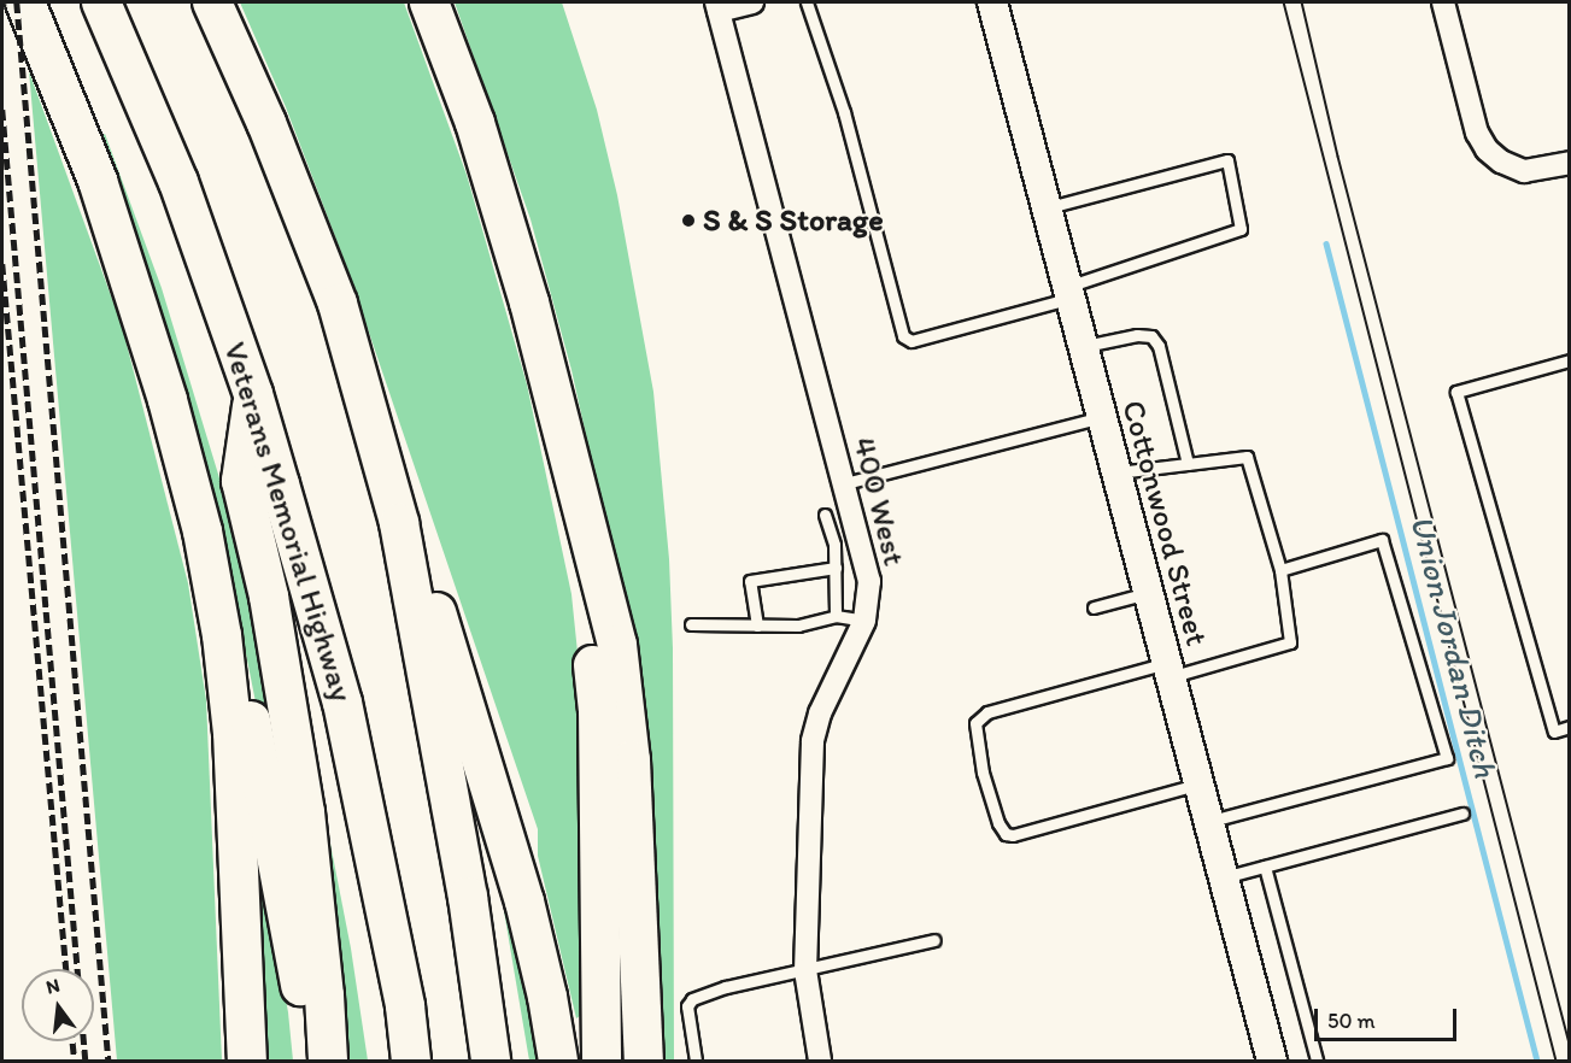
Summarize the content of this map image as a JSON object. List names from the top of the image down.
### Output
{
  "streets": {
    "highway": ["Veterans Memorial Highway"],
    "street": ["400 West", "Cottonwood Street"]
  },
  "water": ["Union Jordan Ditch"],
  "places": ["S & S Storage"],
  "scale_bar": "50 m",
  "north": "top"
}
